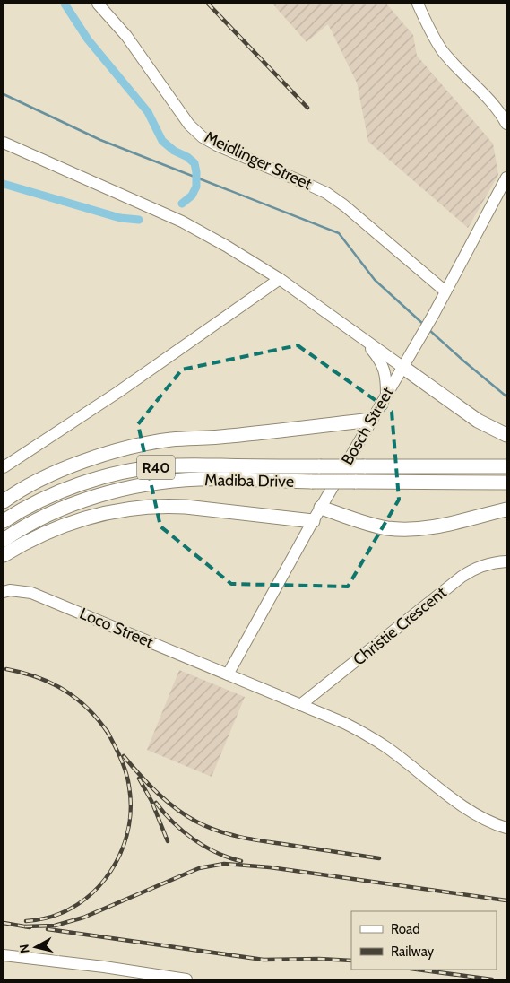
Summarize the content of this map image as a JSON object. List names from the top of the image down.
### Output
{
  "streets": {
    "main road": ["R40", "Madiba Drive"],
    "street": [
      "Meidlinger Street",
      "Bosch Street",
      "Christie Crescent",
      "Loco Street"
    ]
  },
  "crossings": [
    ["Meidlinger Street", "Bosch Street"],
    ["Bosch Street", "Loco Street"],
    ["Christie Crescent", "Loco Street"]
  ],
  "legend": ["Road", "Railway"],
  "north": "left"
}
